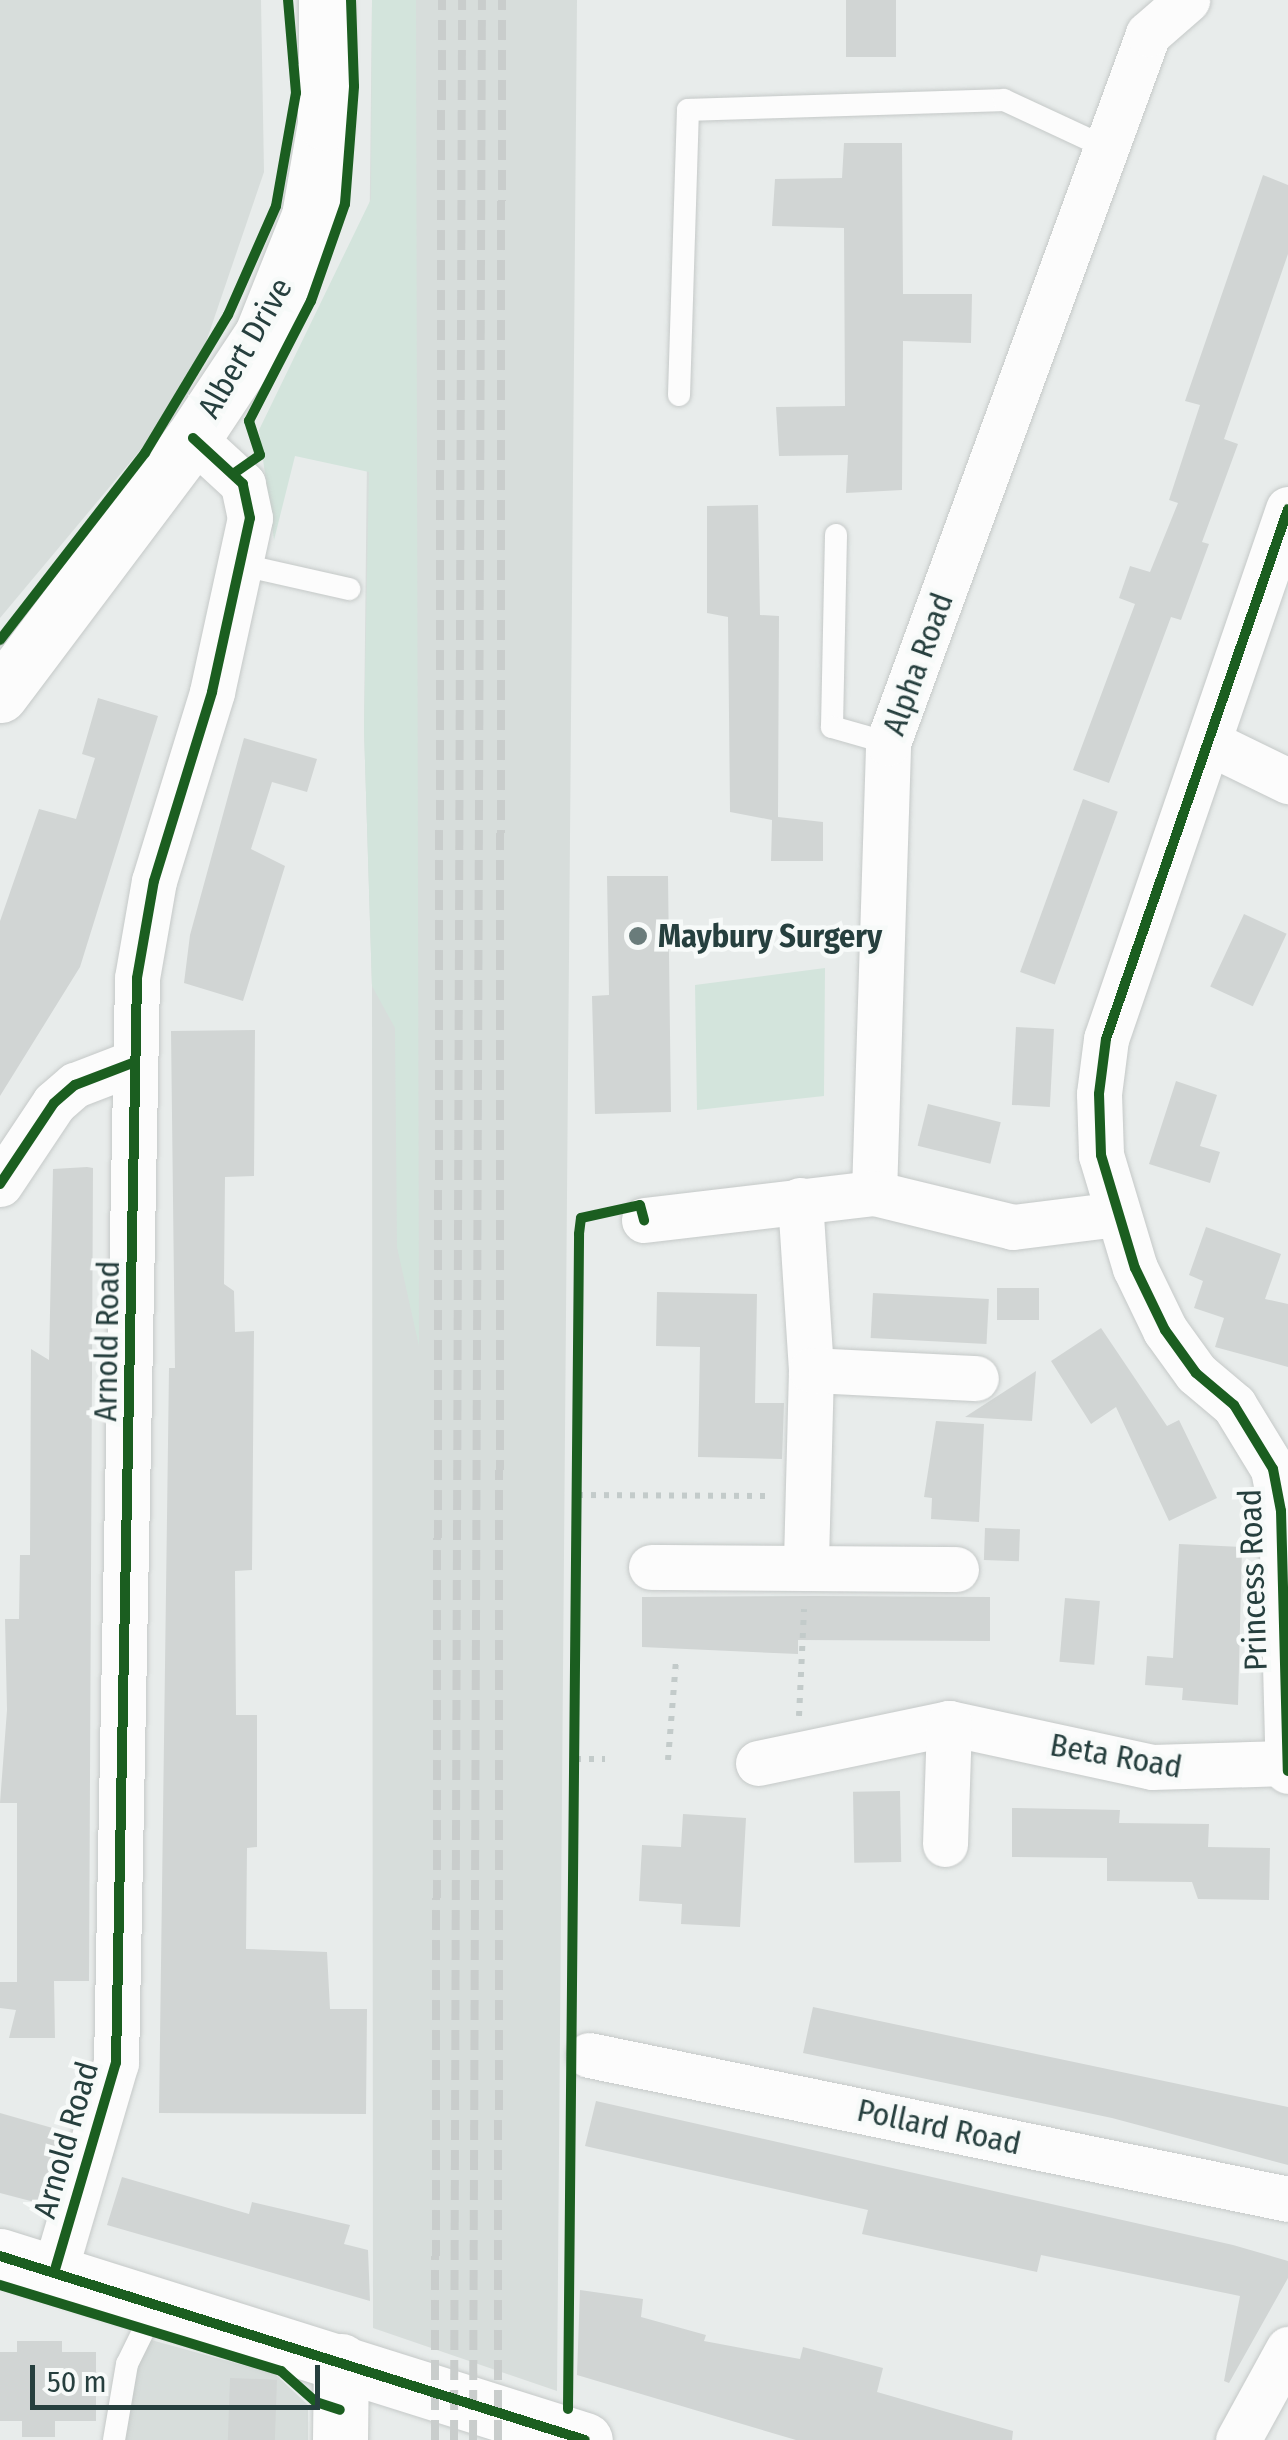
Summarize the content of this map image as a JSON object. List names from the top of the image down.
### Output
{
  "streets": {
    "street": [
      "Albert Drive",
      "Alpha Road",
      "Arnold Road",
      "Princess Road",
      "Beta Road",
      "Pollard Road"
    ]
  },
  "crossings": [
    ["Albert Drive", "Arnold Road"],
    ["Princess Road", "Beta Road"]
  ],
  "places": ["Maybury Surgery"],
  "scale_bar": "50 m"
}
